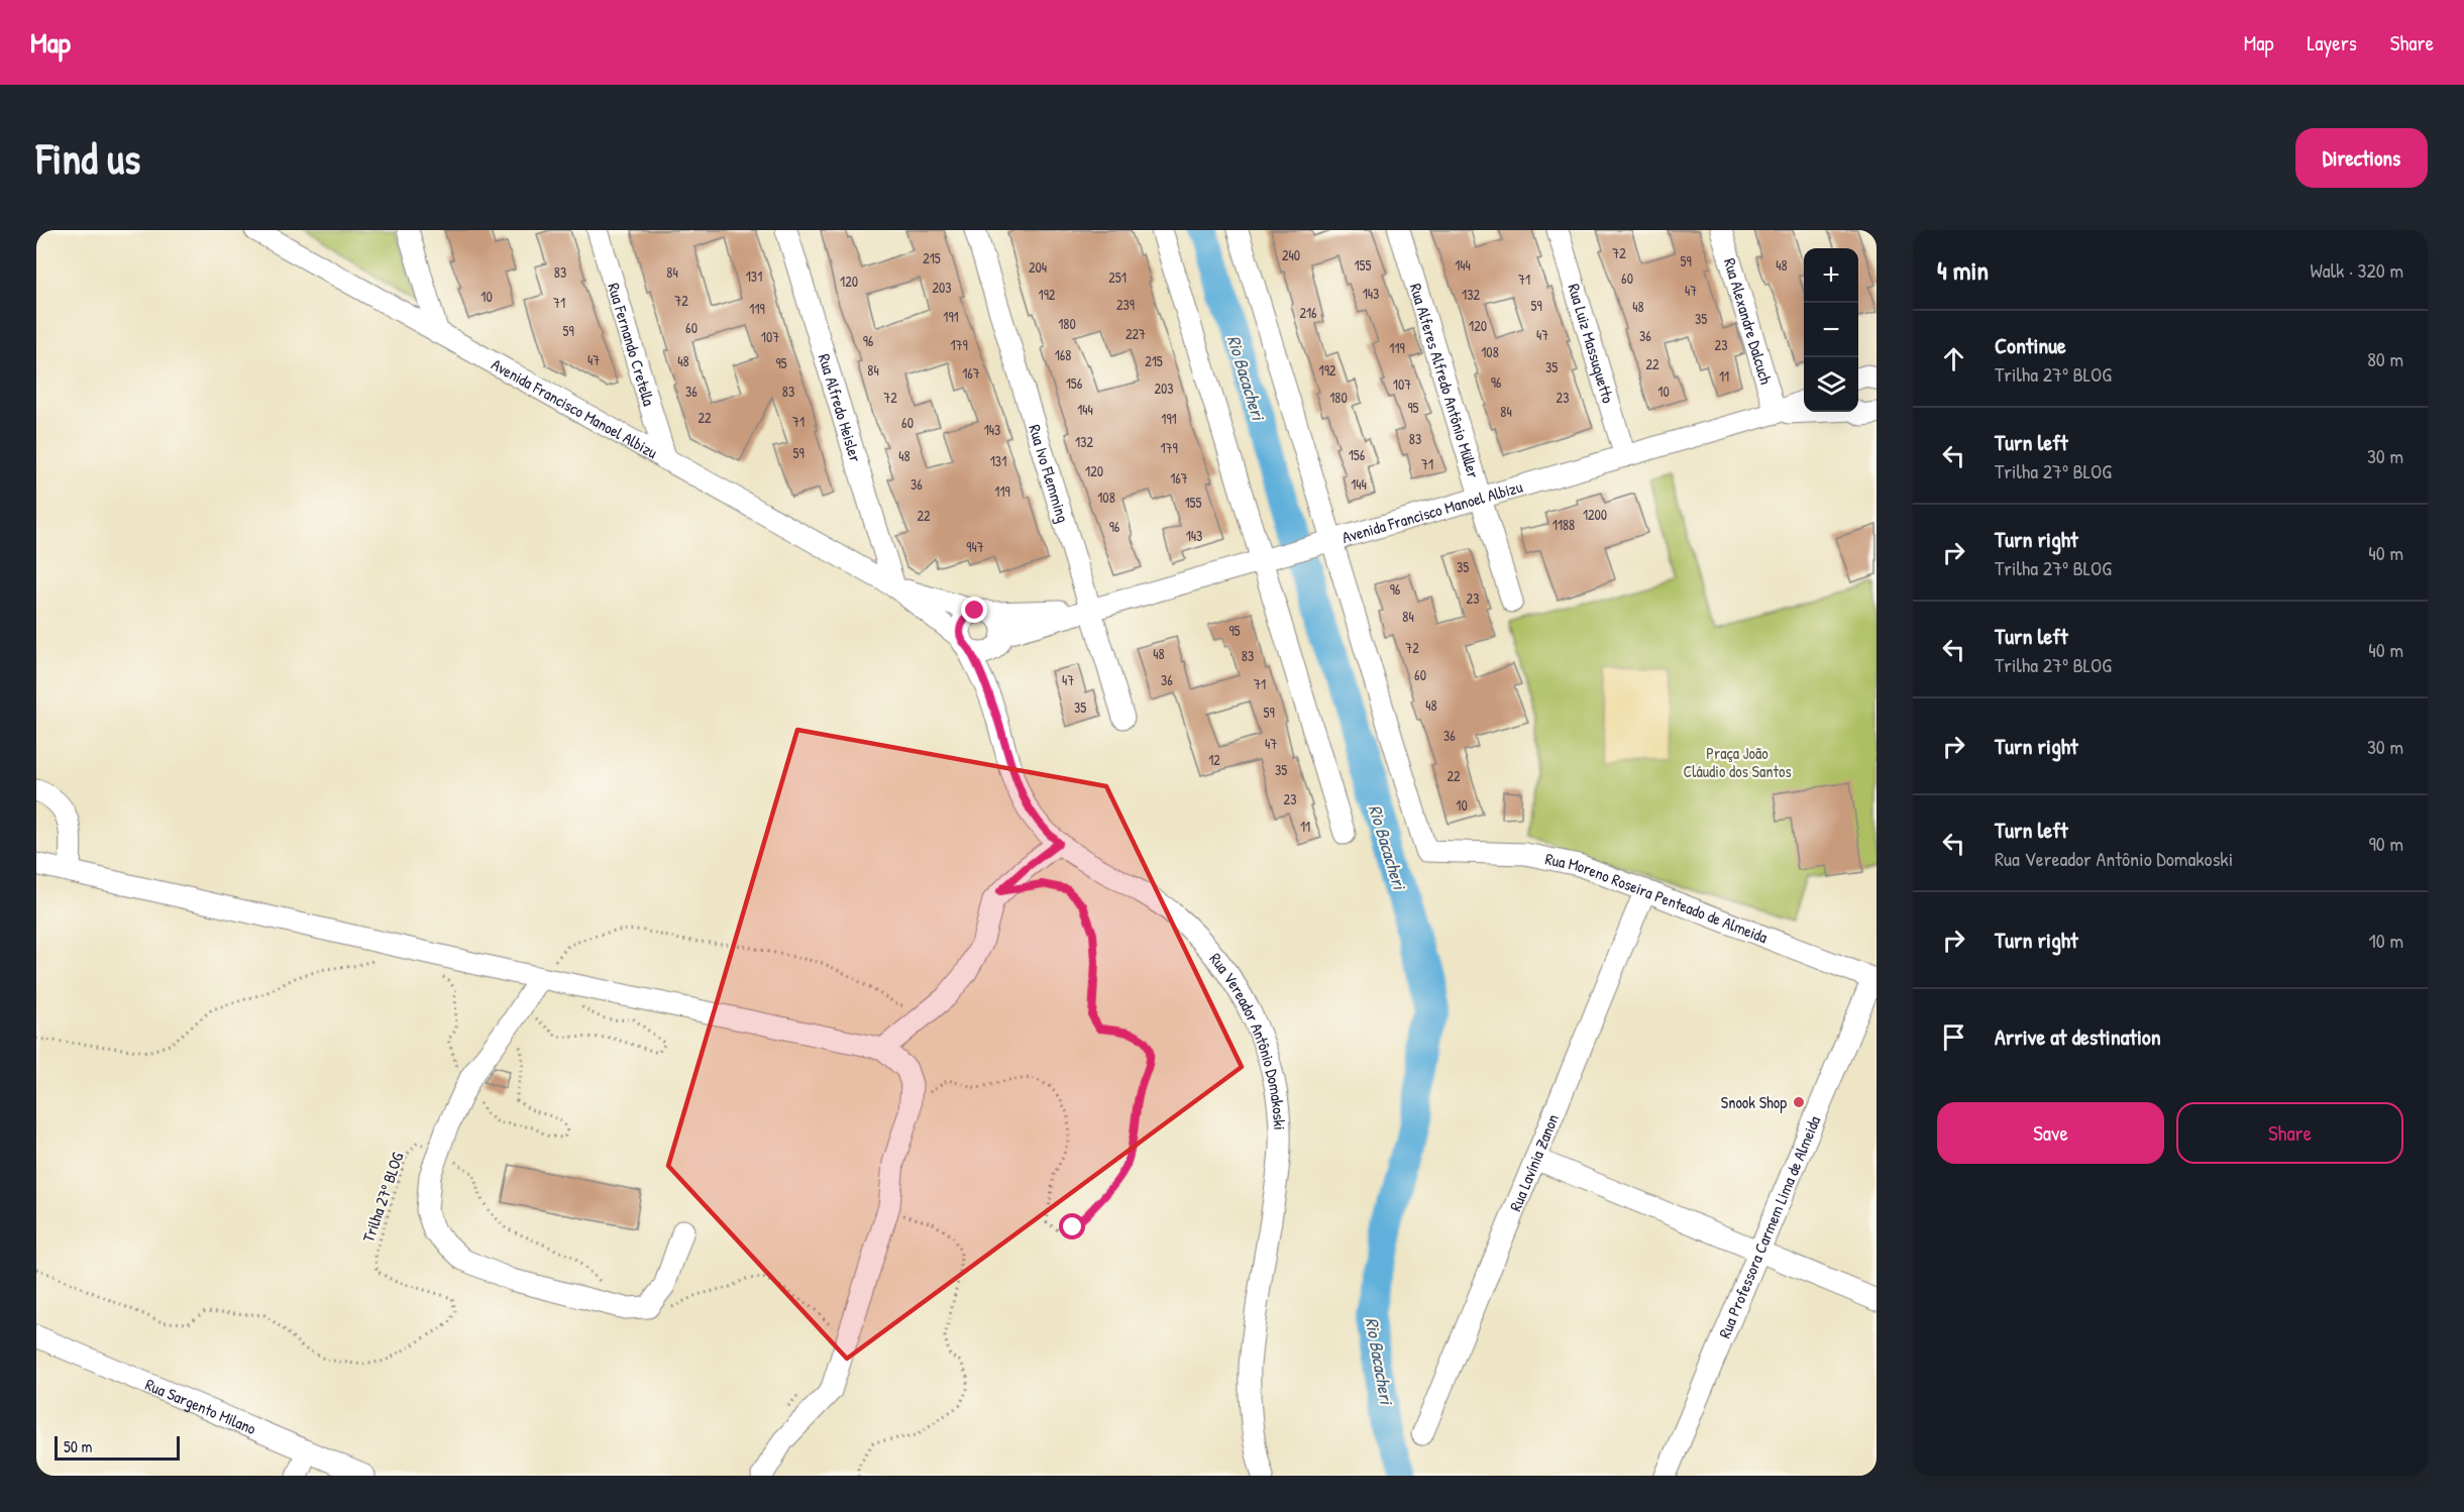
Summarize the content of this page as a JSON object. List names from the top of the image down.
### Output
{
  "streets": {
    "street": [
      "Rua Alexandre Dalcuch",
      "Rua Luiz Massuquetto",
      "Rua Fernando Cretella",
      "Rua Alferes Alfredo Antônio Müller",
      "Avenida Francisco Manoel Albizu",
      "Rua Alfredo Heisler",
      "Rua Ivo Flemming",
      "Rua Moreno Roseira Penteado de Almeida",
      "Rua Vereador Antônio Domakoski",
      "Rua Lavínia Zanon",
      "Rua Professora Carmem Lima de Almeida",
      "Rua Sargento Milano"
    ],
    "path": ["Trilha 27º BLOG"]
  },
  "crossings": [
    ["Rua Alexandre Dalcuch", "Avenida Francisco Manoel Albizu"],
    ["Rua Luiz Massuquetto", "Avenida Francisco Manoel Albizu"],
    ["Rua Fernando Cretella", "Avenida Francisco Manoel Albizu"],
    ["Rua Alferes Alfredo Antônio Müller", "Avenida Francisco Manoel Albizu"],
    ["Avenida Francisco Manoel Albizu", "Rua Alfredo Heisler"],
    ["Avenida Francisco Manoel Albizu", "Rua Ivo Flemming"],
    ["Avenida Francisco Manoel Albizu", "Rua Moreno Roseira Penteado de Almeida"],
    ["Avenida Francisco Manoel Albizu", "Rua Vereador Antônio Domakoski"],
    ["Rua Moreno Roseira Penteado de Almeida", "Rua Lavínia Zanon"],
    ["Rua Moreno Roseira Penteado de Almeida", "Rua Professora Carmem Lima de Almeida"]
  ],
  "water": ["Rio Bacacheri"],
  "parks": ["Praça João Cláudio dos Santos"],
  "places": ["Snook Shop"],
  "house_numbers": [
    "72",
    "240",
    "215",
    "59",
    "155",
    "144",
    "48",
    "204",
    "83",
    "84",
    "131",
    "251",
    "60",
    "71",
    "120",
    "203",
    "47",
    "143",
    "192",
    "132",
    "10",
    "72",
    "71",
    "239",
    "59",
    "48",
    "119",
    "216",
    "191",
    "35",
    "180",
    "120",
    "60",
    "59",
    "227",
    "47",
    "36",
    "107",
    "96",
    "179",
    "23",
    "119",
    "108",
    "168",
    "47",
    "48",
    "215",
    "95",
    "22",
    "35",
    "84",
    "192",
    "167",
    "11",
    "96",
    "156",
    "107",
    "203",
    "36",
    "83",
    "10",
    "72",
    "180",
    "23",
    "95",
    "144",
    "84",
    "22",
    "191",
    "71",
    "60",
    "143",
    "83",
    "132",
    "179",
    "59",
    "156",
    "48",
    "131",
    "71",
    "120",
    "167",
    "36",
    "144",
    "119",
    "108",
    "155",
    "1200",
    "22",
    "1188",
    "96",
    "143",
    "947",
    "35",
    "96",
    "23",
    "84",
    "95",
    "72",
    "48",
    "83",
    "60",
    "47",
    "36",
    "71",
    "48",
    "35",
    "59",
    "36",
    "47",
    "12",
    "35",
    "22",
    "23",
    "10",
    "11"
  ],
  "scale_bar": "50 m",
  "page": {
    "header": "Map",
    "nav": ["Map", "Layers", "Share"],
    "buttons": [
      "Directions",
      ["Save", "Share"]
    ],
    "title": "Find us",
    "heading": ["4 min", "Walk · 320 m"],
    "map_buttons": ["+", "−"],
    "list": [
      ["Continue", "Trilha 27º BLOG", "80 m"],
      ["Turn left", "Trilha 27º BLOG", "30 m"],
      ["Turn right", "Trilha 27º BLOG", "40 m"],
      ["Turn left", "Trilha 27º BLOG", "40 m"],
      ["Turn right", "30 m"],
      ["Turn left", "Rua Vereador Antônio Domakoski", "90 m"],
      ["Turn right", "10 m"],
      "Arrive at destination"
    ],
    "scale": "50 m"
  }
}
